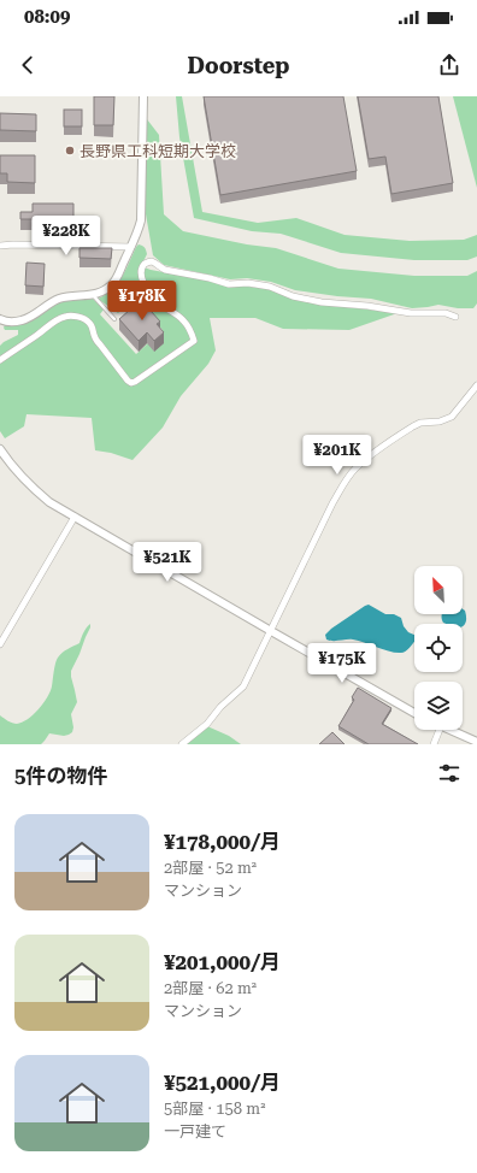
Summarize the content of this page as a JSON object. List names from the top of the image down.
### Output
{
  "places": ["長野県工科短期大学校"],
  "north": "top left",
  "page": {
    "status": "08:09",
    "header": "Doorstep",
    "price": [
      "¥228K",
      "¥178K",
      "¥201K",
      "¥521K",
      "¥175K"
    ],
    "heading": "5件の物件",
    "list": [
      {
        "name": "¥178,000/月",
        "note": "2部屋 · 52 m² · マンション"
      },
      {
        "name": "¥201,000/月",
        "note": "2部屋 · 62 m² · マンション"
      },
      {
        "name": "¥521,000/月",
        "note": "5部屋 · 158 m² · 一戸建て"
      }
    ]
  }
}
